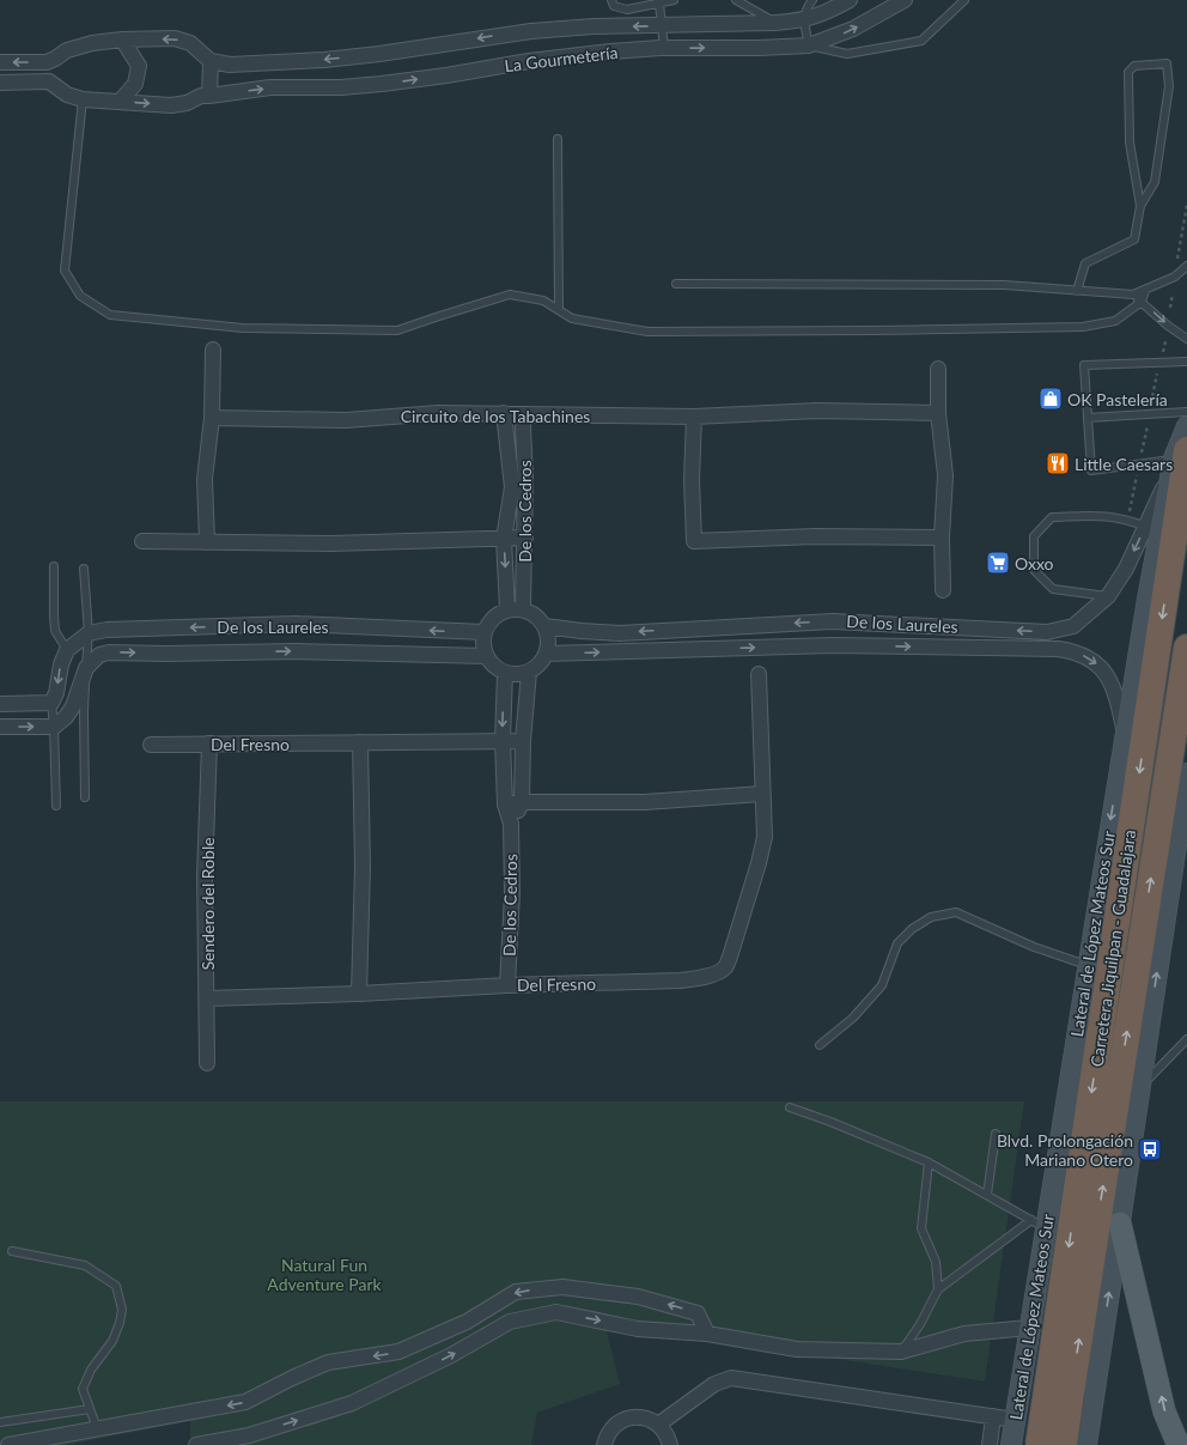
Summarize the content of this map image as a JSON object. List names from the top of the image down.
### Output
{
  "streets": {
    "highway": ["Carretera Jiquilpan - Guadalajara"],
    "street": [
      "La Gourmetería",
      "Circuito de los Tabachines",
      "De los Cedros",
      "De los Laureles",
      "Del Fresno",
      "Sendero del Roble",
      "Lateral de López Mateos Sur"
    ]
  },
  "crossings": [
    ["Circuito de los Tabachines", "De los Cedros"],
    ["De los Cedros", "De los Laureles"],
    ["De los Cedros", "Del Fresno"],
    ["De los Laureles", "Lateral de López Mateos Sur"],
    ["Del Fresno", "Sendero del Roble"],
    ["Lateral de López Mateos Sur", "Carretera Jiquilpan - Guadalajara"]
  ],
  "parks": ["Natural Fun Adventure Park"],
  "places": {
    "shop": ["OK Pastelería"],
    "restaurant": ["Little Caesars"],
    "supermarket": ["Oxxo"],
    "bus stop": ["Blvd. Prolongación Mariano Otero"]
  }
}
